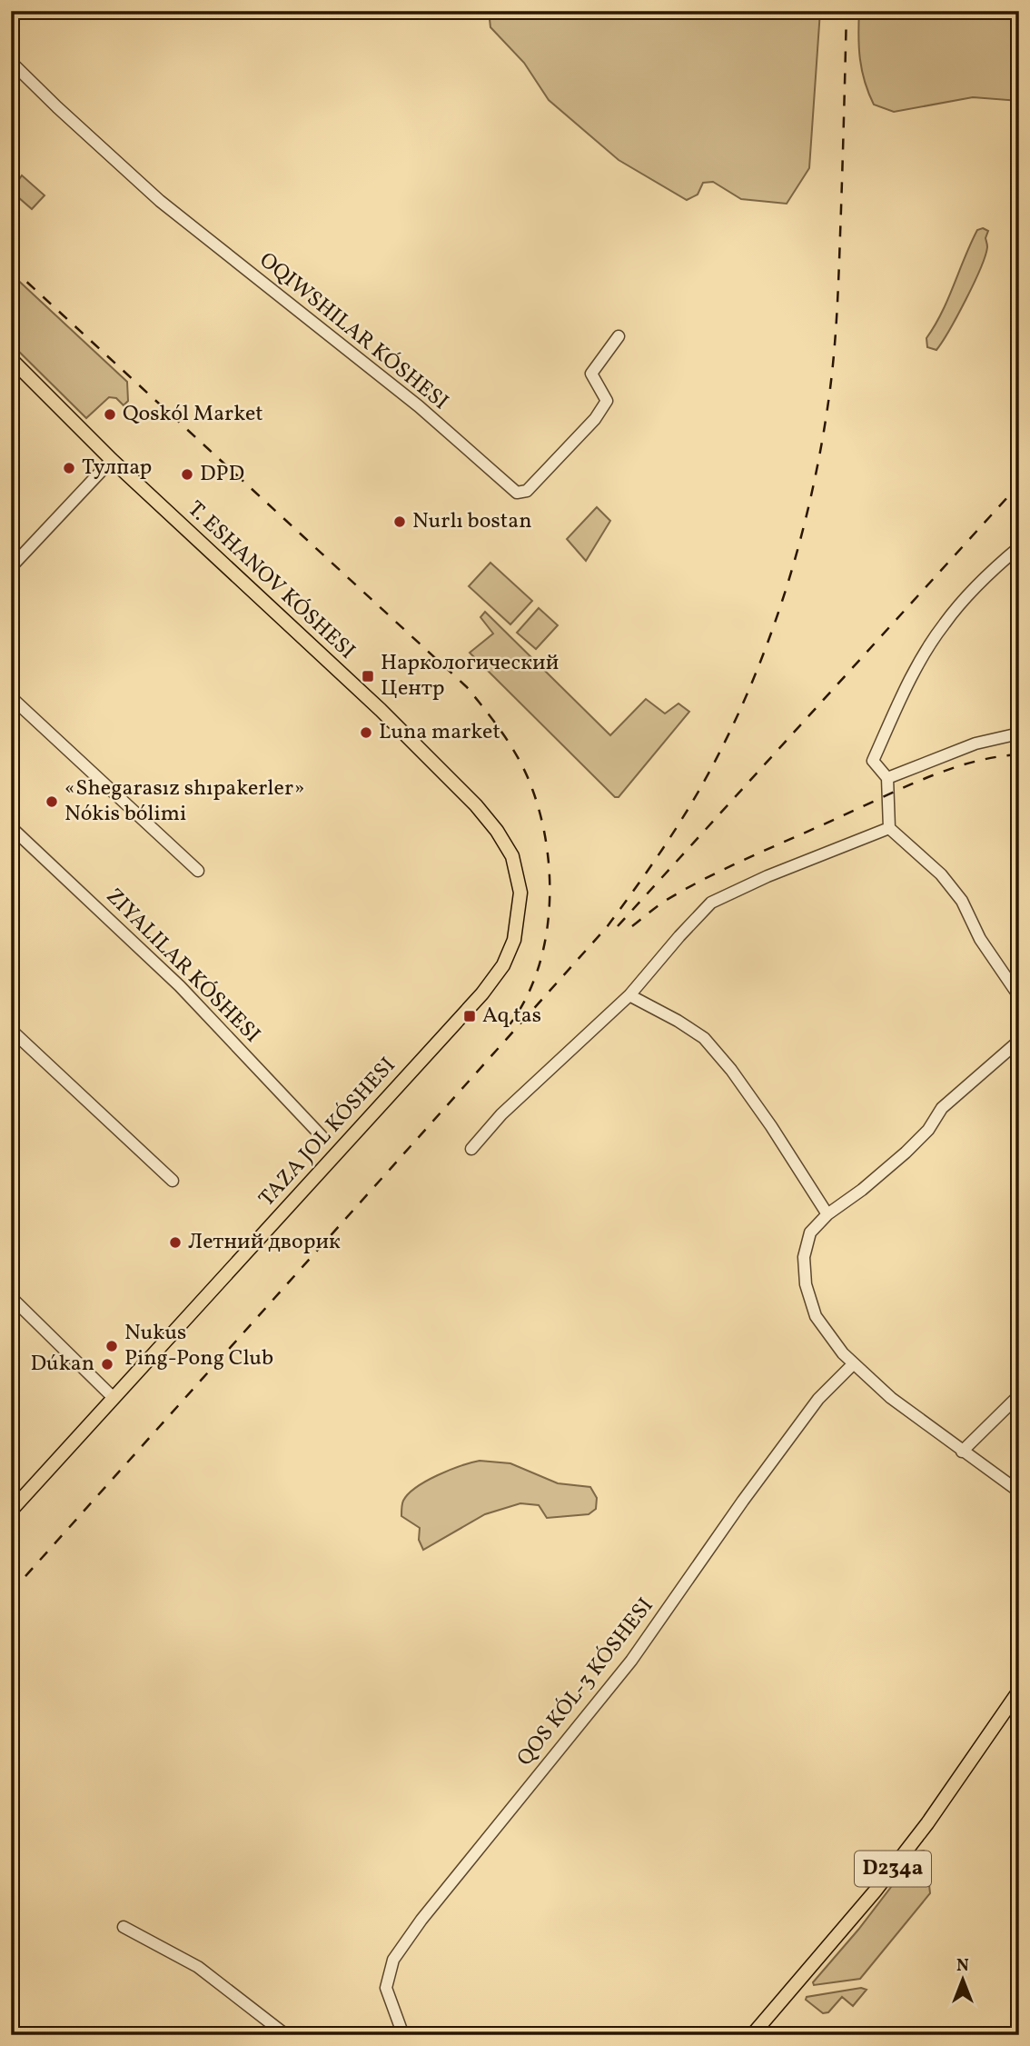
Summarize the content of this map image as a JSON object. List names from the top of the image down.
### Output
{
  "streets": {
    "main road": ["T. ESHANOV KÓSHESI", "TAZA JOL KÓSHESI", "D234a"],
    "street": ["QOS KÓL-3 KÓSHESI"]
  },
  "crossings": [
    ["T. ESHANOV KÓSHESI", "TAZA JOL KÓSHESI"]
  ],
  "places": {
    "other": [
      "Qoskól Market",
      "Тулпар",
      "DPD",
      "Nurlı bostan",
      "Luna market",
      "«Shegarasız shıpakerler» Nókis bólimi",
      "Летний дворик",
      "Nukus Ping-Pong Club",
      "Dúkan"
    ],
    "transit": ["Наркологический Центр", "Aq tas"]
  },
  "north": "top"
}
